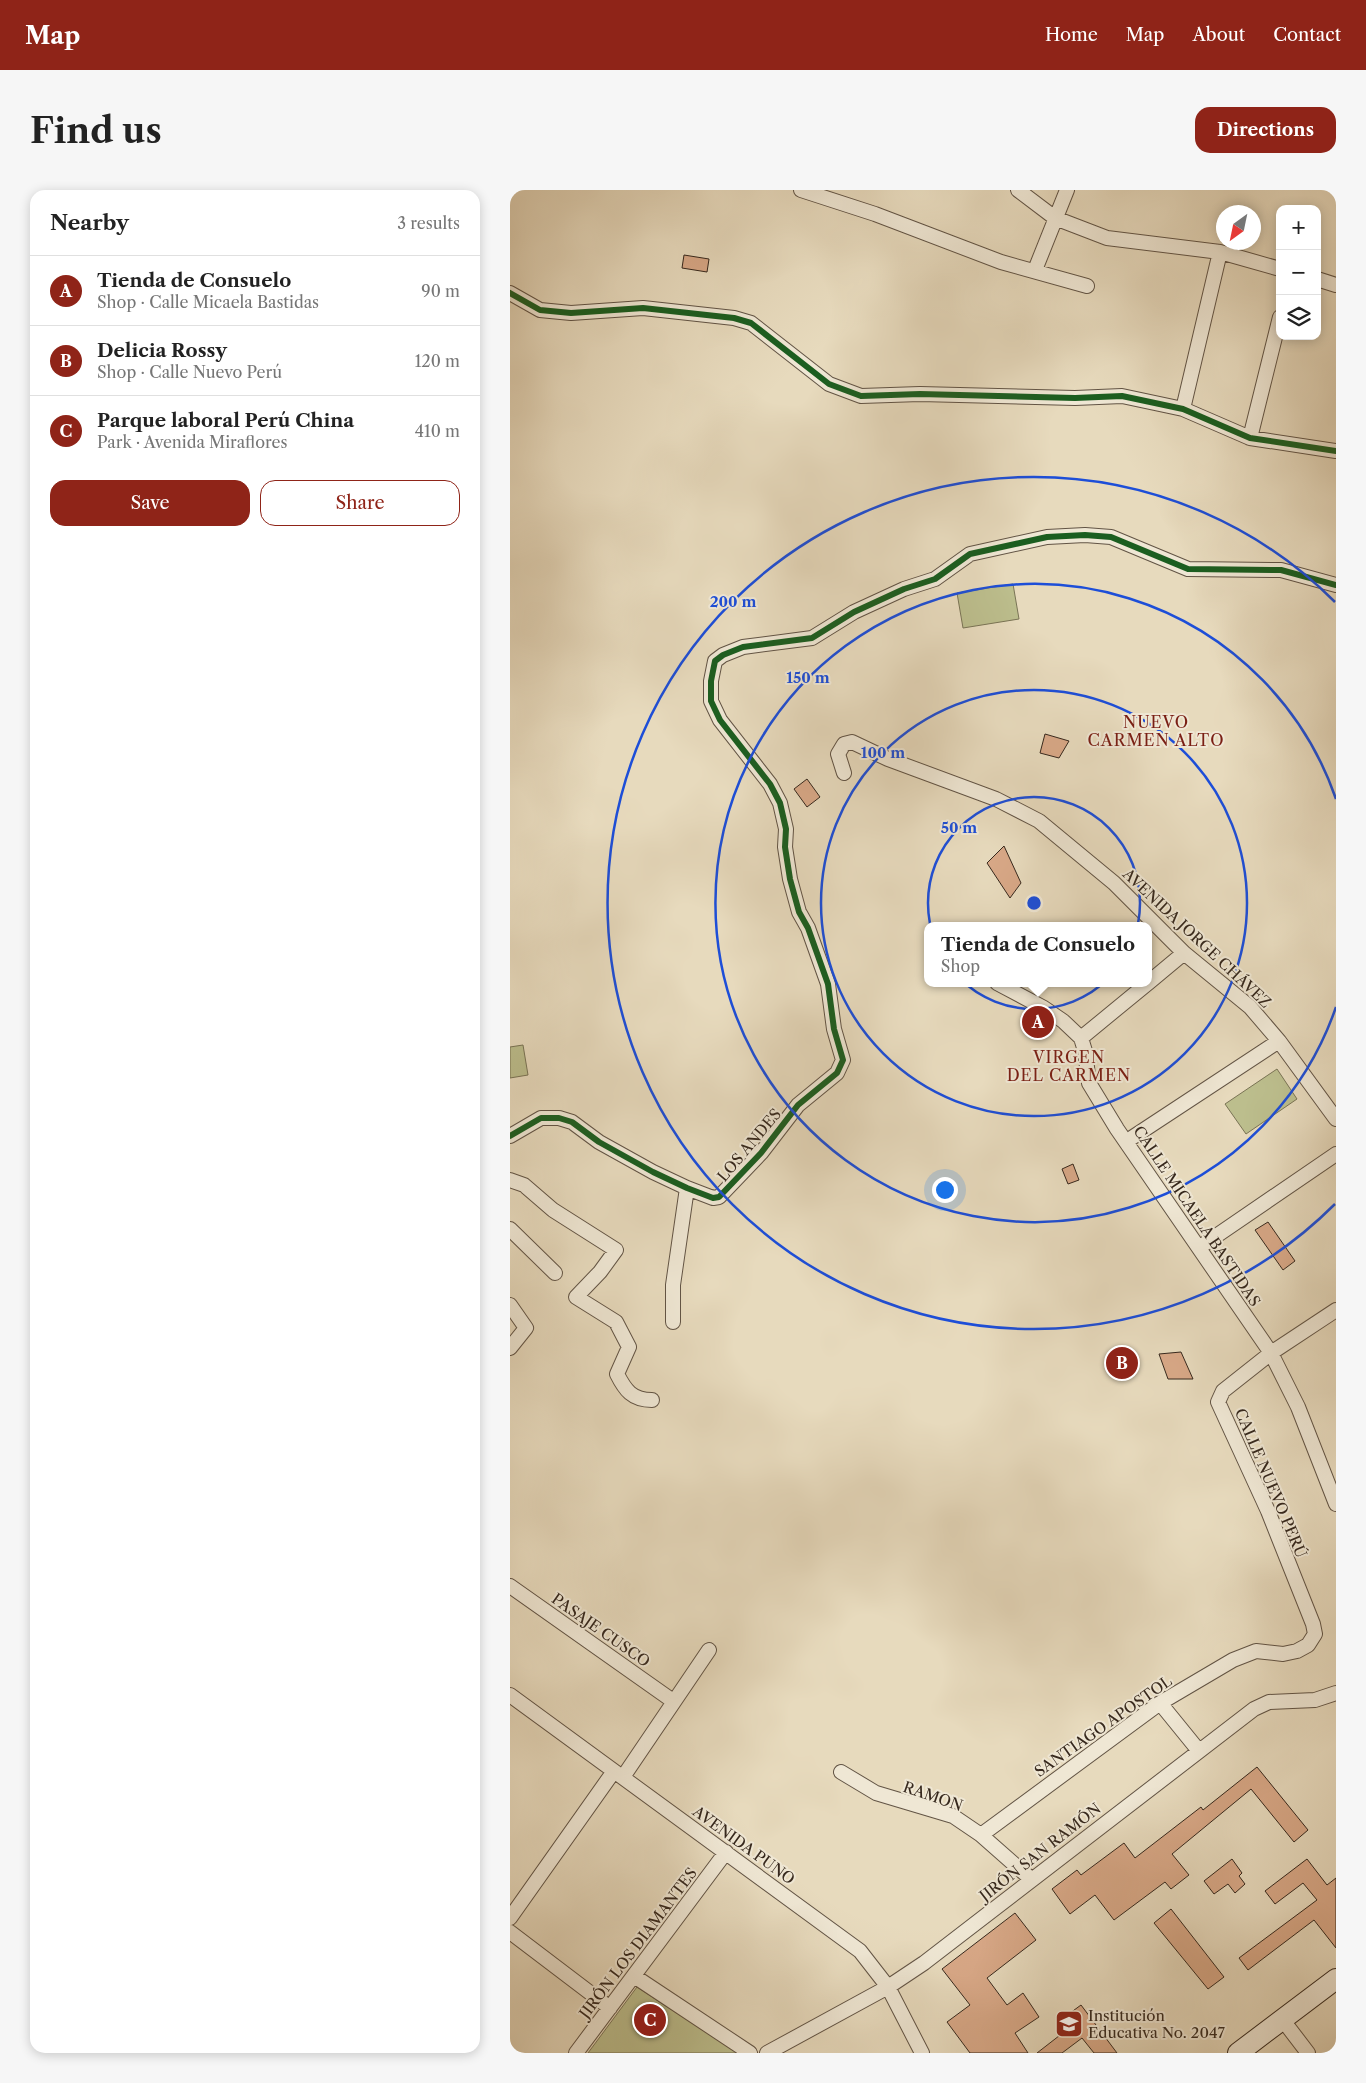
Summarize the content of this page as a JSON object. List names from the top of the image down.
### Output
{
  "streets": {
    "street": [
      "AVENIDA JORGE CHÁVEZ",
      "LOS ANDES",
      "CALLE MICAELA BASTIDAS",
      "CALLE NUEVO PERÚ",
      "PASAJE CUSCO",
      "SANTIAGO APOSTOL",
      "RAMON",
      "AVENIDA PUNO",
      "JIRÓN SAN RAMÓN",
      "JIRÓN LOS DIAMANTES"
    ]
  },
  "crossings": [
    ["CALLE MICAELA BASTIDAS", "CALLE NUEVO PERÚ"],
    ["CALLE NUEVO PERÚ", "SANTIAGO APOSTOL"],
    ["SANTIAGO APOSTOL", "RAMON"],
    ["RAMON", "JIRÓN SAN RAMÓN"],
    ["AVENIDA PUNO", "JIRÓN SAN RAMÓN"],
    ["AVENIDA PUNO", "JIRÓN LOS DIAMANTES"]
  ],
  "districts": ["NUEVO CARMEN ALTO", "VIRGEN DEL CARMEN"],
  "places": {
    "school or university": ["Institución Educativa No. 2047"]
  },
  "north": "bottom left",
  "page": {
    "header": "Map",
    "nav": [
      "Home",
      "Map",
      "About",
      "Contact"
    ],
    "buttons": [
      "Directions",
      ["Save", "Share"]
    ],
    "title": "Find us",
    "heading": ["Nearby", "3 results"],
    "map_buttons": ["+", "−"],
    "list": [
      {
        "mark": "A",
        "name": "Tienda de Consuelo",
        "note": "Shop · Calle Micaela Bastidas",
        "value": "90 m"
      },
      {
        "mark": "B",
        "name": "Delicia Rossy",
        "note": "Shop · Calle Nuevo Perú",
        "value": "120 m"
      },
      {
        "mark": "C",
        "name": "Parque laboral Perú China",
        "note": "Park · Avenida Miraflores",
        "value": "410 m"
      }
    ],
    "popup": ["Tienda de Consuelo", "Shop"],
    "pins": ["A", "B", "C"]
  },
  "rings": [
    "200 m",
    "150 m",
    "100 m",
    "50 m"
  ]
}
